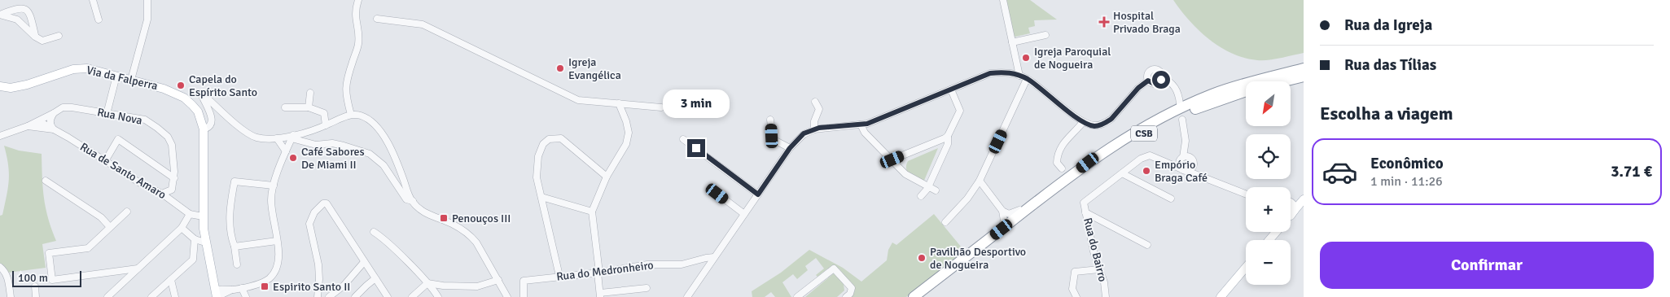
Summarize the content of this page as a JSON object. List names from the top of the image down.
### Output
{
  "streets": {
    "highway": ["CSB"],
    "main road": ["Via da Falperra"],
    "street": [
      "Rua Nova",
      "Rua de Santo Amaro",
      "Rua do Bairro",
      "Rua do Medronheiro"
    ]
  },
  "crossings": [
    ["Rua Nova", "Rua de Santo Amaro"]
  ],
  "places": {
    "health": ["Hospital Privado Braga"],
    "other": [
      "Igreja Paroquial de Nogueira",
      "Igreja Evangélica",
      "Capela do Espírito Santo",
      "Café Sabores De Miami II",
      "Empório Braga Café",
      "Pavilhão Desportivo de Nogueira"
    ],
    "transit": ["Penouços III", "Espirito Santo II"]
  },
  "scale_bar": "100 m",
  "north": "bottom left",
  "page": {
    "banner": ["Rua da Igreja", "Rua das Tílias"],
    "map_buttons": ["+", "−"],
    "bubble": "3 min",
    "heading": "Escolha a viagem",
    "list": [
      {
        "name": "Econômico",
        "note": "1 min · 11:26",
        "value": "3.71 €"
      }
    ],
    "buttons": "Confirmar",
    "scale": "100 m"
  }
}
